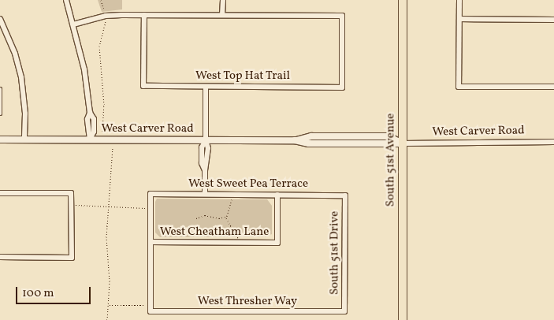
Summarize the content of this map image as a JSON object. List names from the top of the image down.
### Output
{
  "streets": {
    "main road": ["South 51st Avenue"],
    "street": [
      "West Top Hat Trail",
      "West Carver Road",
      "West Sweet Pea Terrace",
      "West Cheatham Lane",
      "South 51st Drive",
      "West Thresher Way"
    ]
  },
  "crossings": [
    ["West Carver Road", "South 51st Avenue"],
    ["West Sweet Pea Terrace", "West Cheatham Lane"],
    ["West Sweet Pea Terrace", "South 51st Drive"],
    ["South 51st Drive", "West Thresher Way"]
  ],
  "scale_bar": "100 m"
}
